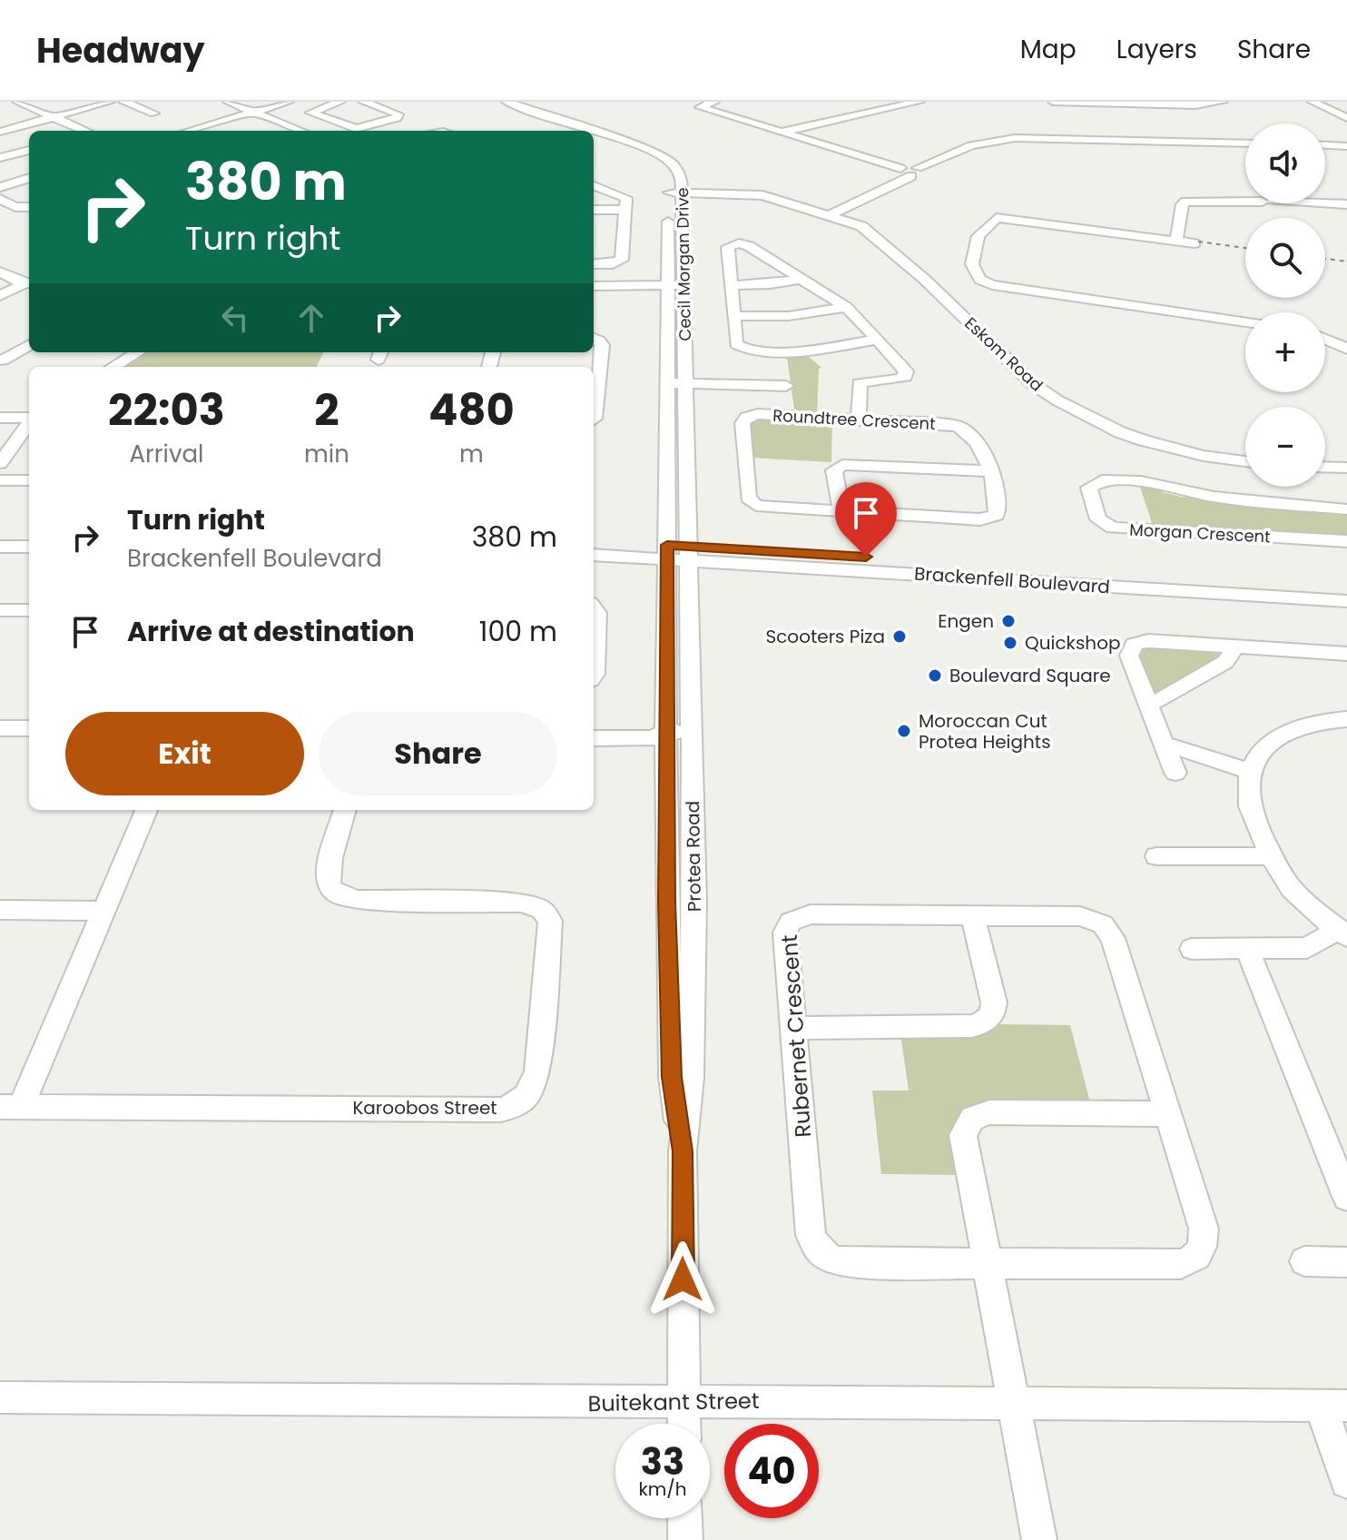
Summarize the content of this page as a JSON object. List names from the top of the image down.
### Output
{
  "streets": {
    "street": [
      "Cecil Morgan Drive",
      "Eskom Road",
      "Roundtree Crescent",
      "Morgan Crescent",
      "Brackenfell Boulevard",
      "Protea Road",
      "Rubernet Crescent",
      "Karoobos Street",
      "Buitekant Street"
    ]
  },
  "crossings": [
    ["Cecil Morgan Drive", "Eskom Road"],
    ["Cecil Morgan Drive", "Brackenfell Boulevard"],
    ["Cecil Morgan Drive", "Protea Road"],
    ["Eskom Road", "Morgan Crescent"],
    ["Brackenfell Boulevard", "Protea Road"],
    ["Protea Road", "Buitekant Street"]
  ],
  "places": [
    "Engen",
    "Scooters Piza",
    "Quickshop",
    "Boulevard Square",
    "Moroccan Cut Protea Heights"
  ],
  "page": {
    "header": "Headway",
    "nav": ["Map", "Layers", "Share"],
    "map_buttons": ["+", "−"],
    "turn": ["380 m", "Turn right"],
    "eta": [
      "22:03",
      "Arrival",
      "2",
      "min",
      "480",
      "m"
    ],
    "list": [
      {
        "name": "Turn right",
        "note": "Brackenfell Boulevard",
        "value": "380 m"
      },
      {
        "name": "Arrive at destination",
        "value": "100 m"
      }
    ],
    "buttons": ["Exit", "Share"],
    "speed": "33 km/h",
    "limit": "40"
  }
}
